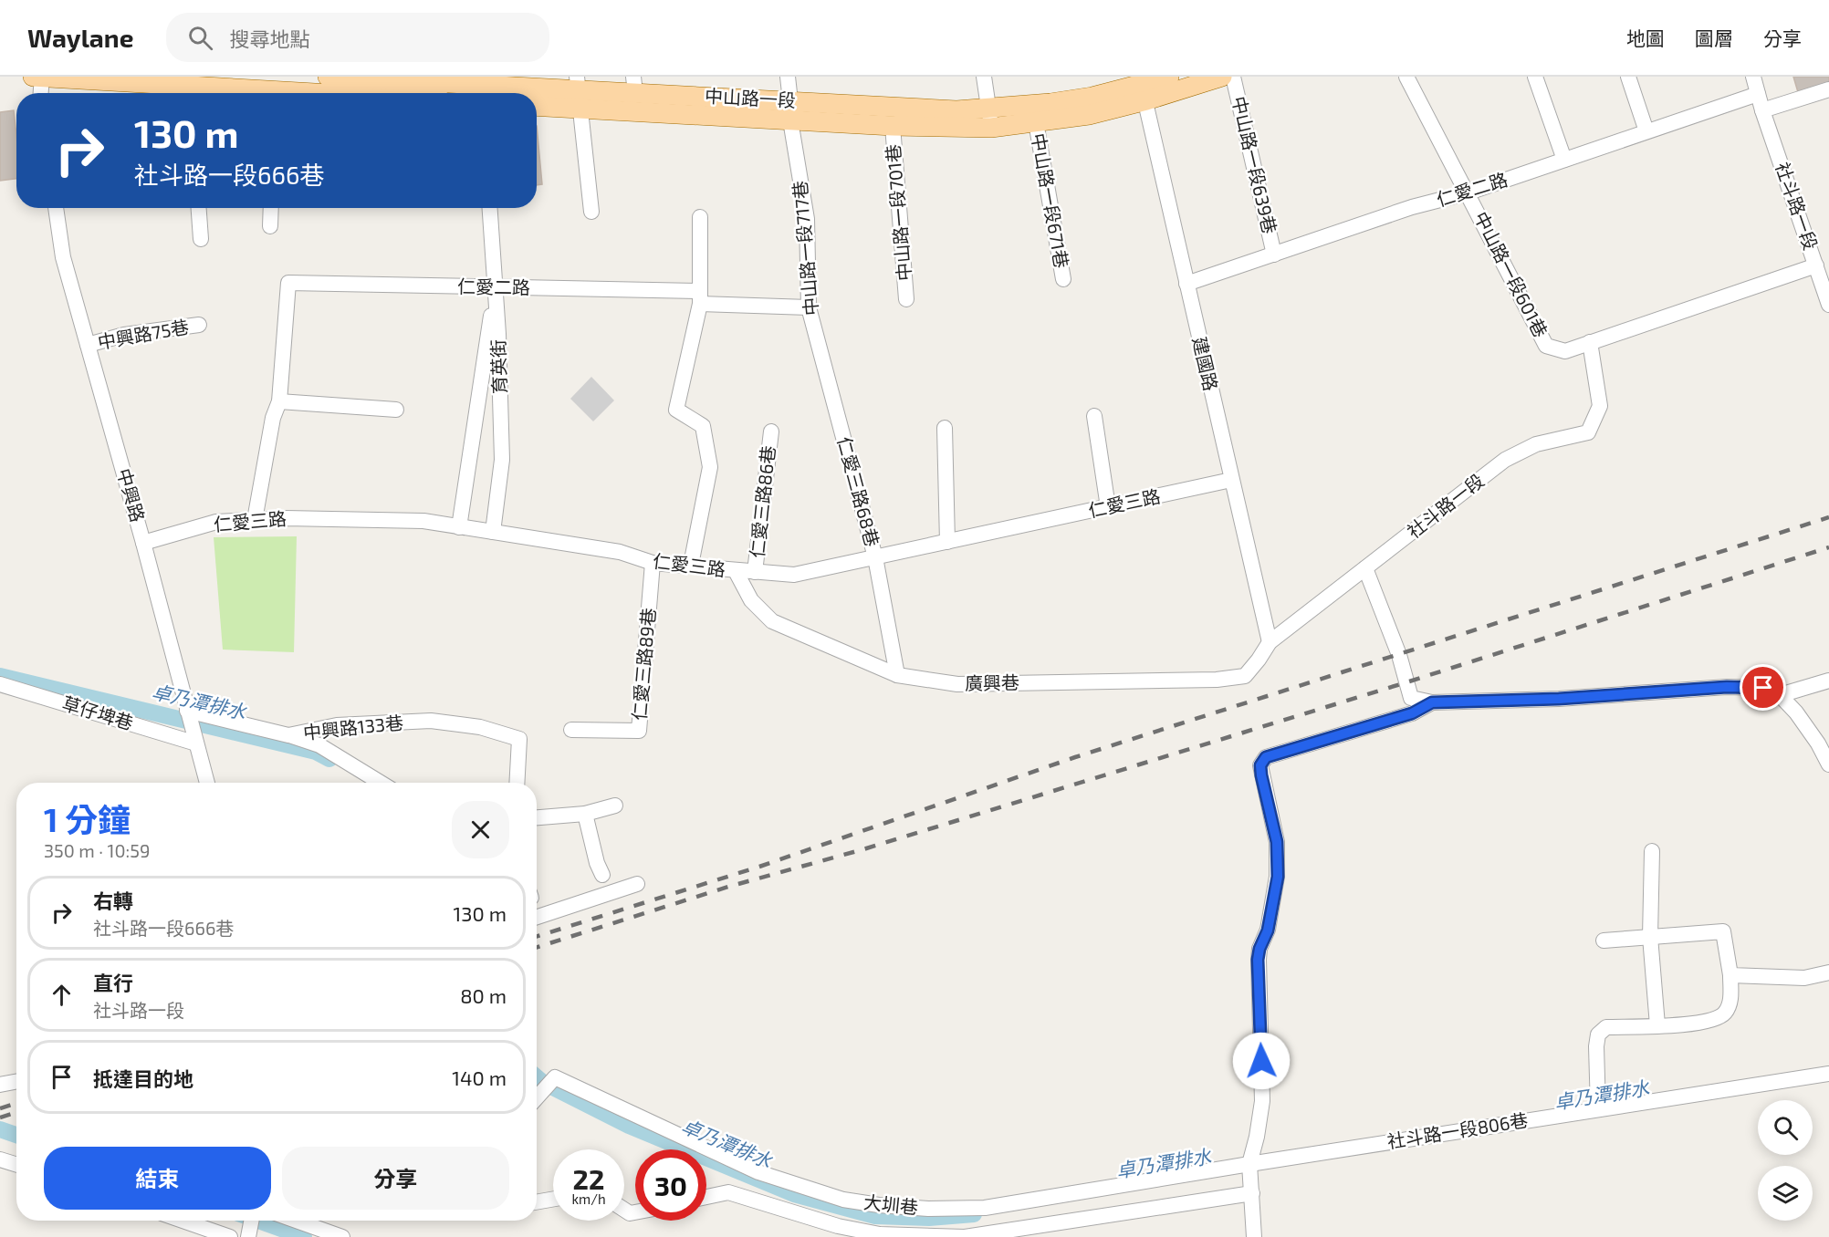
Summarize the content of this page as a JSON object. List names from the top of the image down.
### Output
{
  "streets": {
    "main road": ["中山路一段"],
    "street": [
      "中山路一段639巷",
      "仁愛二路",
      "中山路一段671巷",
      "社斗路一段",
      "中山路一段701巷",
      "中山路一段717巷",
      "中山路一段601巷",
      "中興路75巷",
      "建國路",
      "育英街",
      "仁愛三路68巷",
      "中興路",
      "仁愛三路86巷",
      "仁愛三路",
      "仁愛三路89巷",
      "廣興巷",
      "草仔埤巷",
      "中興路133巷",
      "社斗路一段806巷",
      "大圳巷"
    ]
  },
  "crossings": [
    ["中山路一段", "中山路一段671巷"],
    ["中山路一段", "中山路一段701巷"],
    ["中山路一段", "中山路一段717巷"],
    ["中山路一段", "建國路"],
    ["中山路一段639巷", "仁愛二路"],
    ["仁愛二路", "社斗路一段"],
    ["仁愛二路", "中山路一段717巷"],
    ["仁愛二路", "中山路一段601巷"],
    ["仁愛二路", "建國路"],
    ["仁愛二路", "育英街"],
    ["社斗路一段", "中山路一段601巷"],
    ["社斗路一段", "廣興巷"],
    ["中山路一段717巷", "仁愛三路68巷"],
    ["中興路75巷", "中興路"],
    ["建國路", "仁愛三路"],
    ["建國路", "廣興巷"],
    ["育英街", "仁愛三路"],
    ["仁愛三路68巷", "仁愛三路"],
    ["仁愛三路68巷", "廣興巷"],
    ["中興路", "仁愛三路"],
    ["中興路", "草仔埤巷"],
    ["中興路", "中興路133巷"],
    ["仁愛三路86巷", "仁愛三路"],
    ["仁愛三路", "仁愛三路89巷"],
    ["仁愛三路", "廣興巷"],
    ["社斗路一段806巷", "大圳巷"]
  ],
  "water": ["卓乃潭排水"],
  "page": {
    "header": "Waylane",
    "search": "搜尋地點",
    "nav": ["地圖", "圖層", "分享"],
    "turn": ["130 m", "社斗路一段666巷"],
    "heading": ["1 分鐘", "350 m · 10:59"],
    "list": [
      {
        "name": "右轉",
        "note": "社斗路一段666巷",
        "value": "130 m"
      },
      {
        "name": "直行",
        "note": "社斗路一段",
        "value": "80 m"
      },
      {
        "name": "抵達目的地",
        "value": "140 m"
      }
    ],
    "buttons": ["結束", "分享"],
    "speed": "22 km/h",
    "limit": "30"
  }
}
